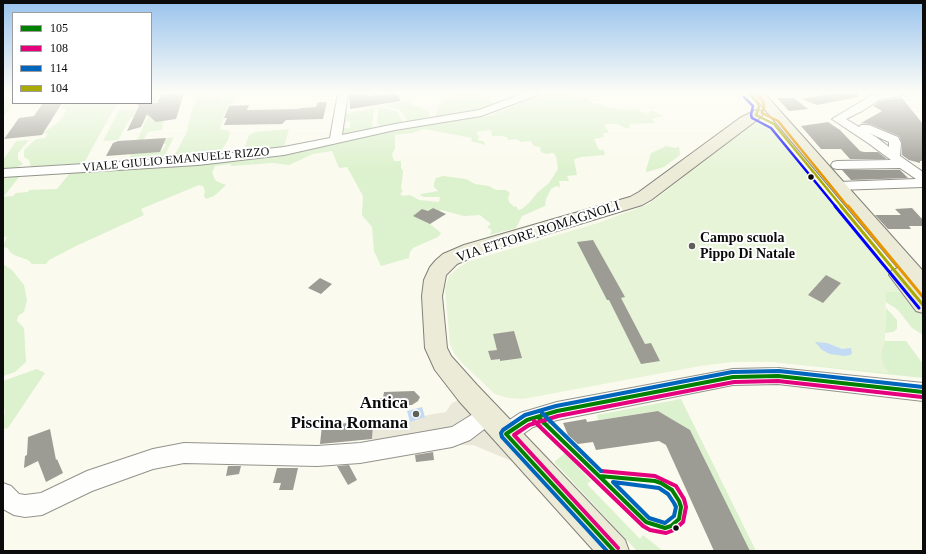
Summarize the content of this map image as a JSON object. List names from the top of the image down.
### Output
{
  "streets": {
    "main road": ["VIA ETTORE ROMAGNOLI"],
    "street": ["VIALE GIULIO EMANUELE RIZZO"]
  },
  "places": ["Campo scuola Pippo Di Natale", "Antica Piscina Romana"],
  "lines": [
    "transit line 104",
    "transit line 114",
    "transit line 105",
    "transit line 108"
  ],
  "legend": [
    "105",
    "108",
    "114",
    "104"
  ]
}
